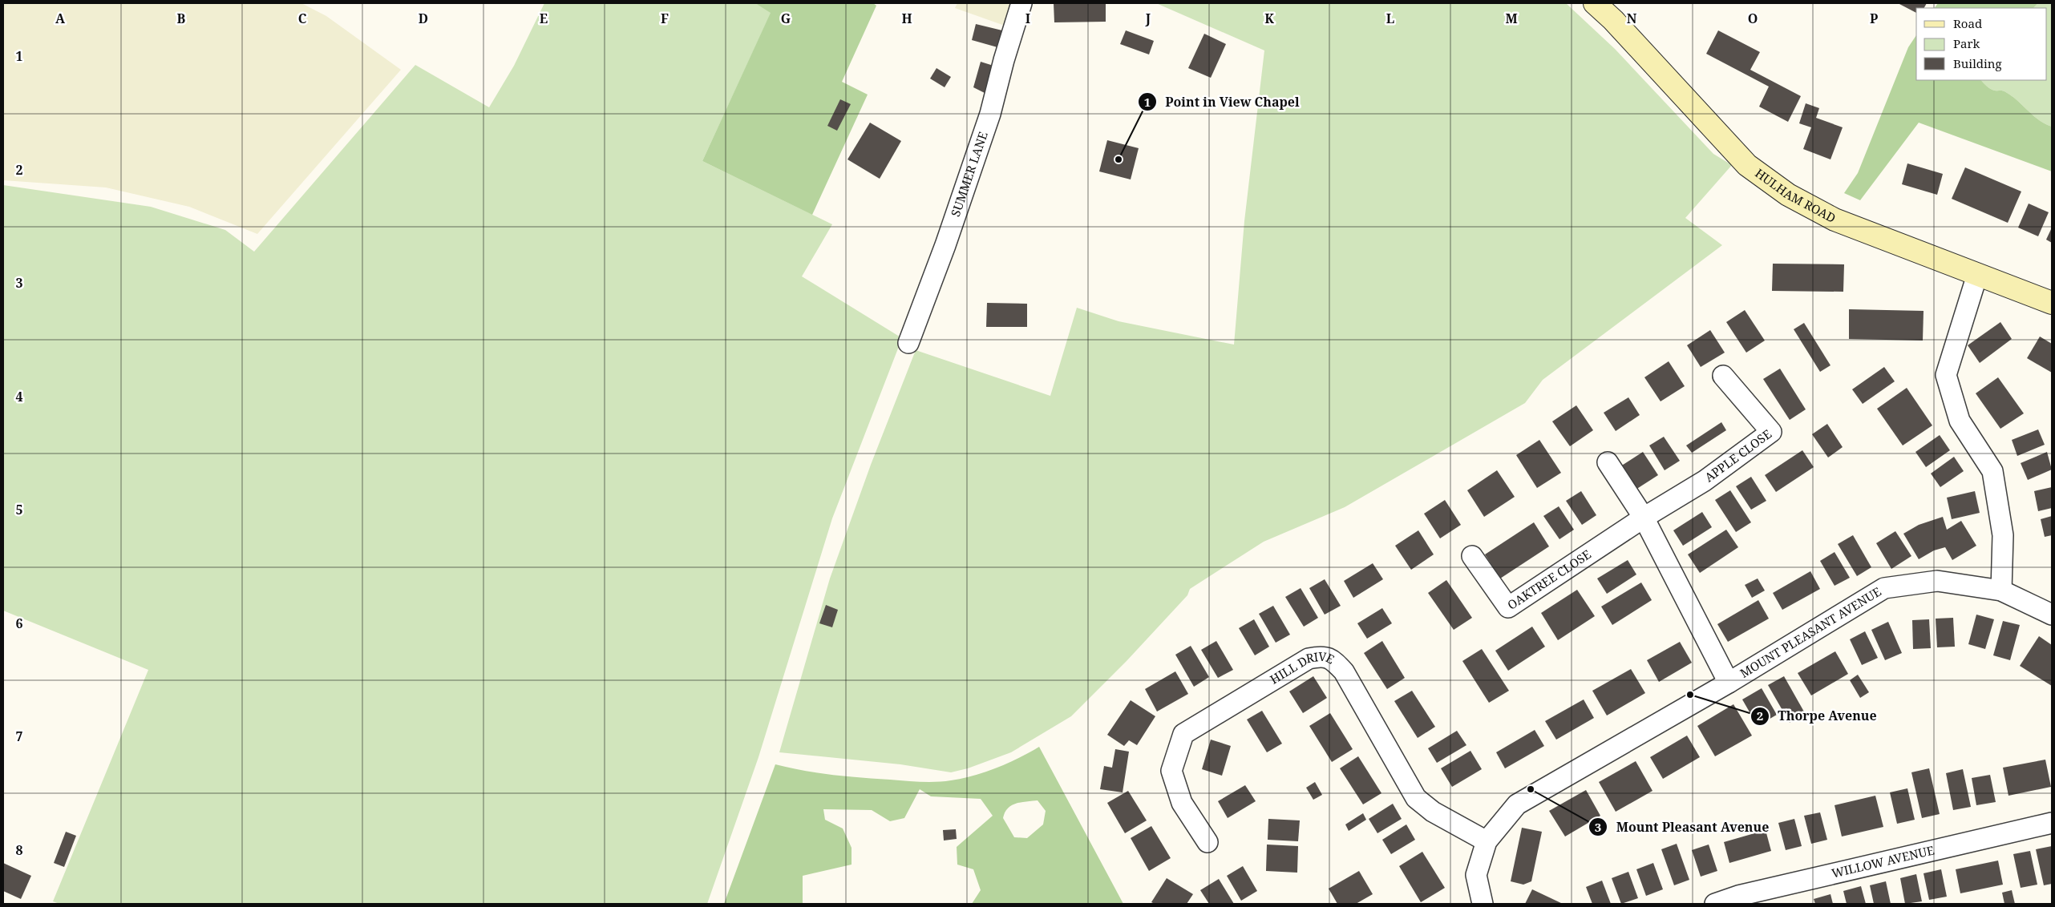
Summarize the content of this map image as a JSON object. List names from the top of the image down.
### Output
{
  "streets": {
    "street": [
      "SUMMER LANE",
      "HULHAM ROAD",
      "APPLE CLOSE",
      "OAKTREE CLOSE",
      "MOUNT PLEASANT AVENUE",
      "HILL DRIVE",
      "WILLOW AVENUE"
    ]
  },
  "crossings": [
    ["APPLE CLOSE", "OAKTREE CLOSE"],
    ["MOUNT PLEASANT AVENUE", "HILL DRIVE"]
  ],
  "places": ["Point in View Chapel", "Thorpe Avenue", "Mount Pleasant Avenue"],
  "legend": ["Road", "Park", "Building"],
  "grid": {
    "columns": [
      "A",
      "B",
      "C",
      "D",
      "E",
      "F",
      "G",
      "H",
      "I",
      "J",
      "K",
      "L",
      "M",
      "N",
      "O",
      "P"
    ],
    "rows": [
      "1",
      "2",
      "3",
      "4",
      "5",
      "6",
      "7",
      "8"
    ]
  }
}
